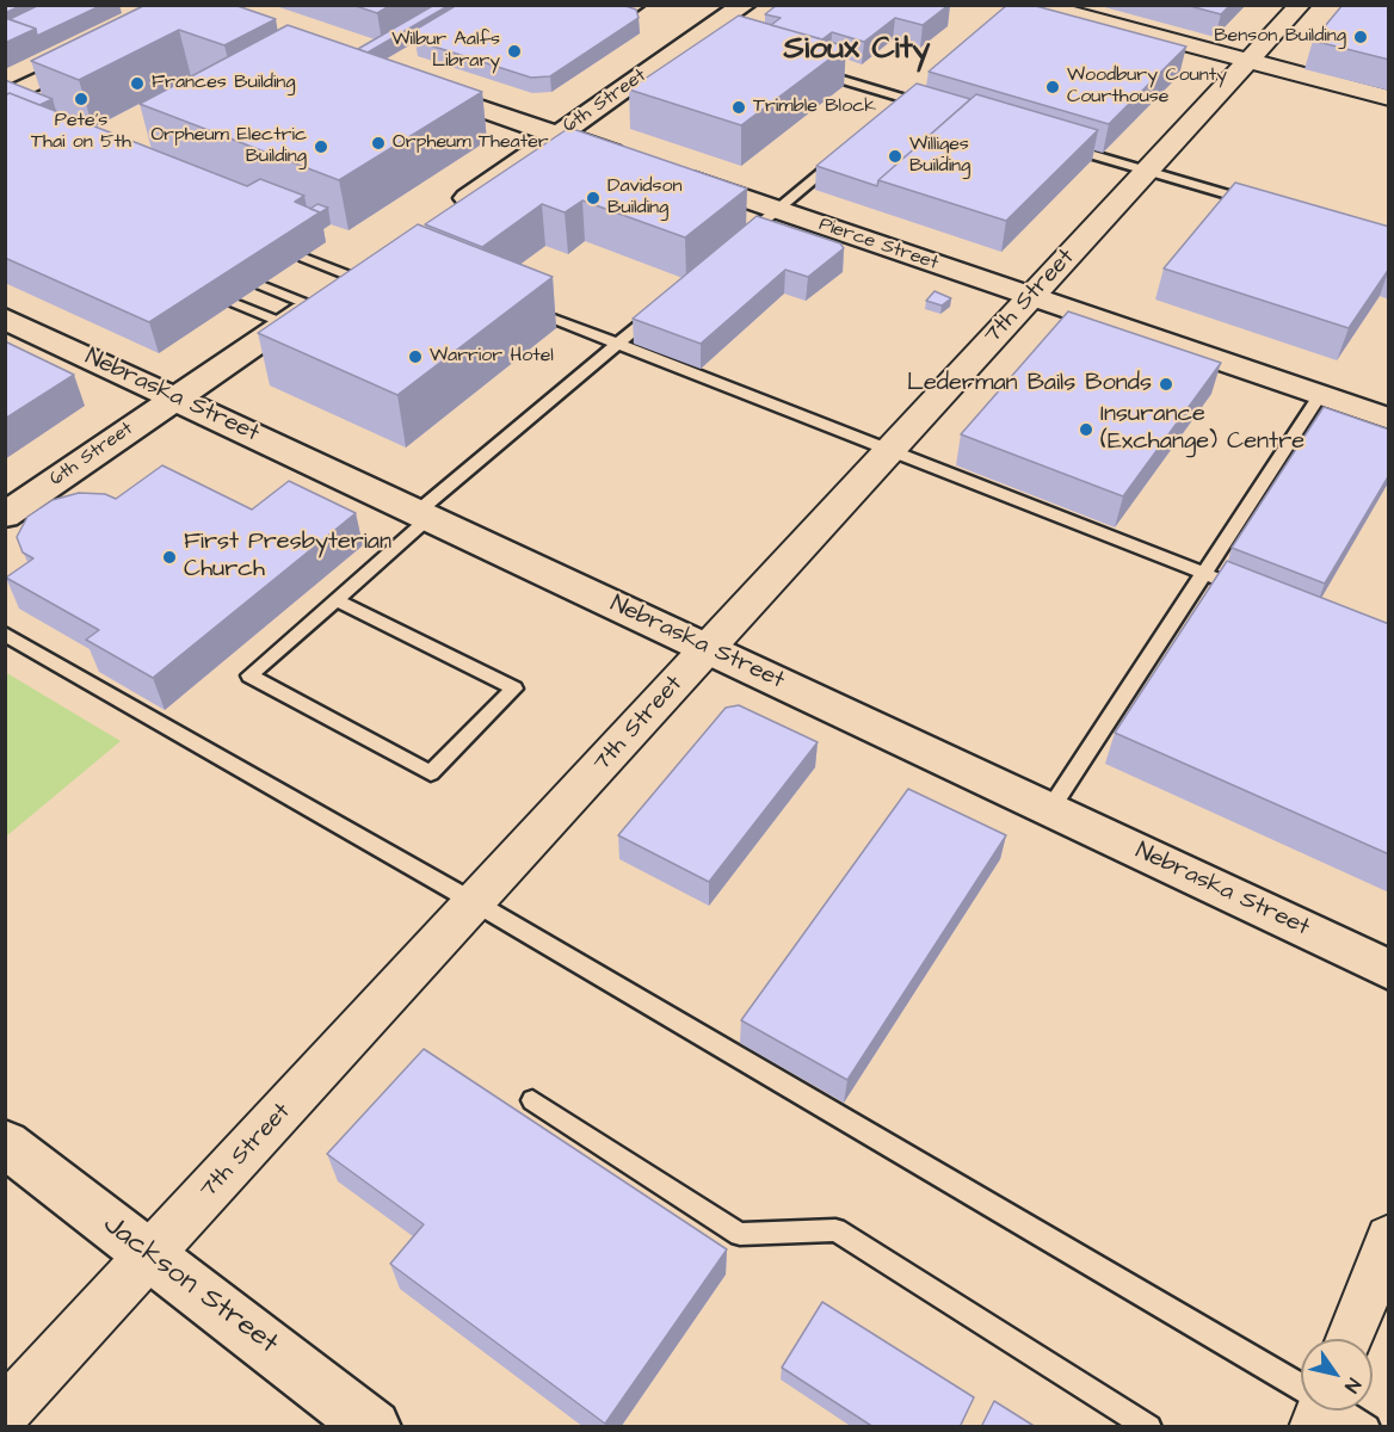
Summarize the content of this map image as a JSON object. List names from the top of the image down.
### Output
{
  "streets": {
    "main road": [
      "6th Street",
      "Pierce Street",
      "Nebraska Street",
      "Jackson Street"
    ],
    "street": ["7th Street"]
  },
  "crossings": [
    ["6th Street", "Nebraska Street"],
    ["Pierce Street", "7th Street"],
    ["7th Street", "Nebraska Street"],
    ["7th Street", "Jackson Street"]
  ],
  "districts": ["Sioux City"],
  "places": [
    "Benson Building",
    "Wilbur Aalfs Library",
    "Frances Building",
    "Woodbury County Courthouse",
    "Pete’s Thai on 5th",
    "Trimble Block",
    "Orpheum Theater",
    "Orpheum Electric Building",
    "Williges Building",
    "Davidson Building",
    "Warrior Hotel",
    "Lederman Bails Bonds",
    "Insurance (Exchange) Centre",
    "First Presbyterian Church"
  ],
  "north": "bottom right"
}
